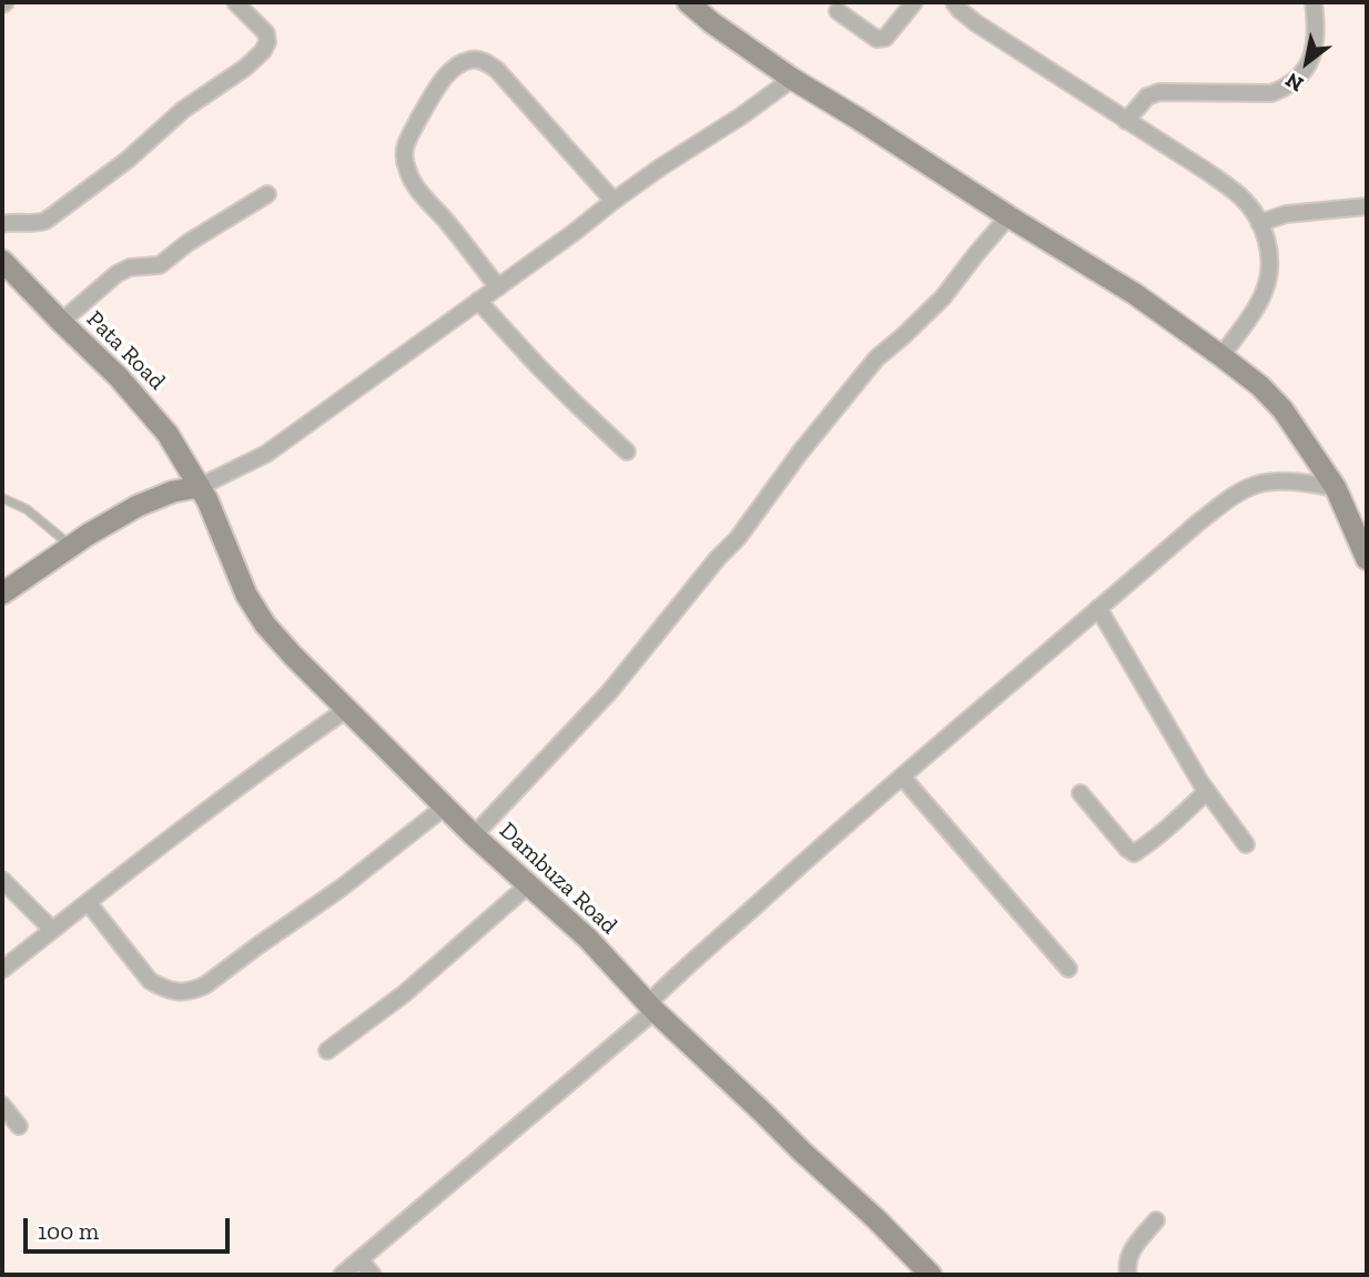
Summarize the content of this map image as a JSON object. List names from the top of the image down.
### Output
{
  "streets": {
    "street": ["Pata Road", "Dambuza Road"]
  },
  "crossings": [
    ["Pata Road", "Dambuza Road"]
  ],
  "scale_bar": "100 m",
  "north": "bottom left"
}
